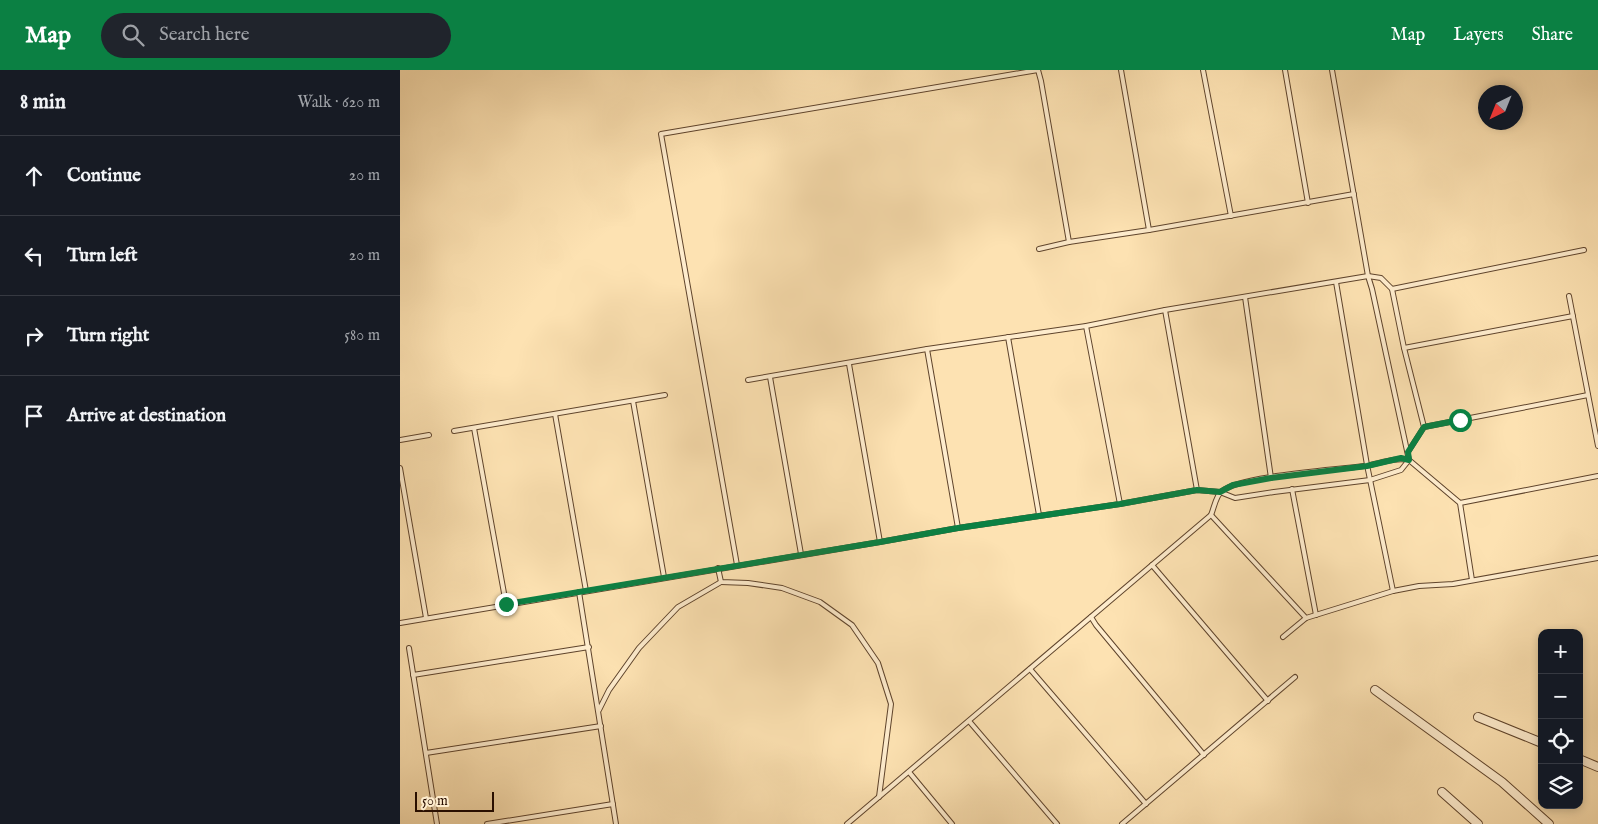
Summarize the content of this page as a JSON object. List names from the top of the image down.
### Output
{
  "scale_bar": "50 m",
  "north": "bottom left",
  "page": {
    "header": "Map",
    "search": "Search here",
    "nav": ["Map", "Layers", "Share"],
    "heading": ["8 min", "Walk · 620 m"],
    "list": [
      ["Continue", "20 m"],
      ["Turn left", "20 m"],
      ["Turn right", "580 m"],
      "Arrive at destination"
    ],
    "map_buttons": ["+", "−"],
    "scale": "50 m"
  }
}
